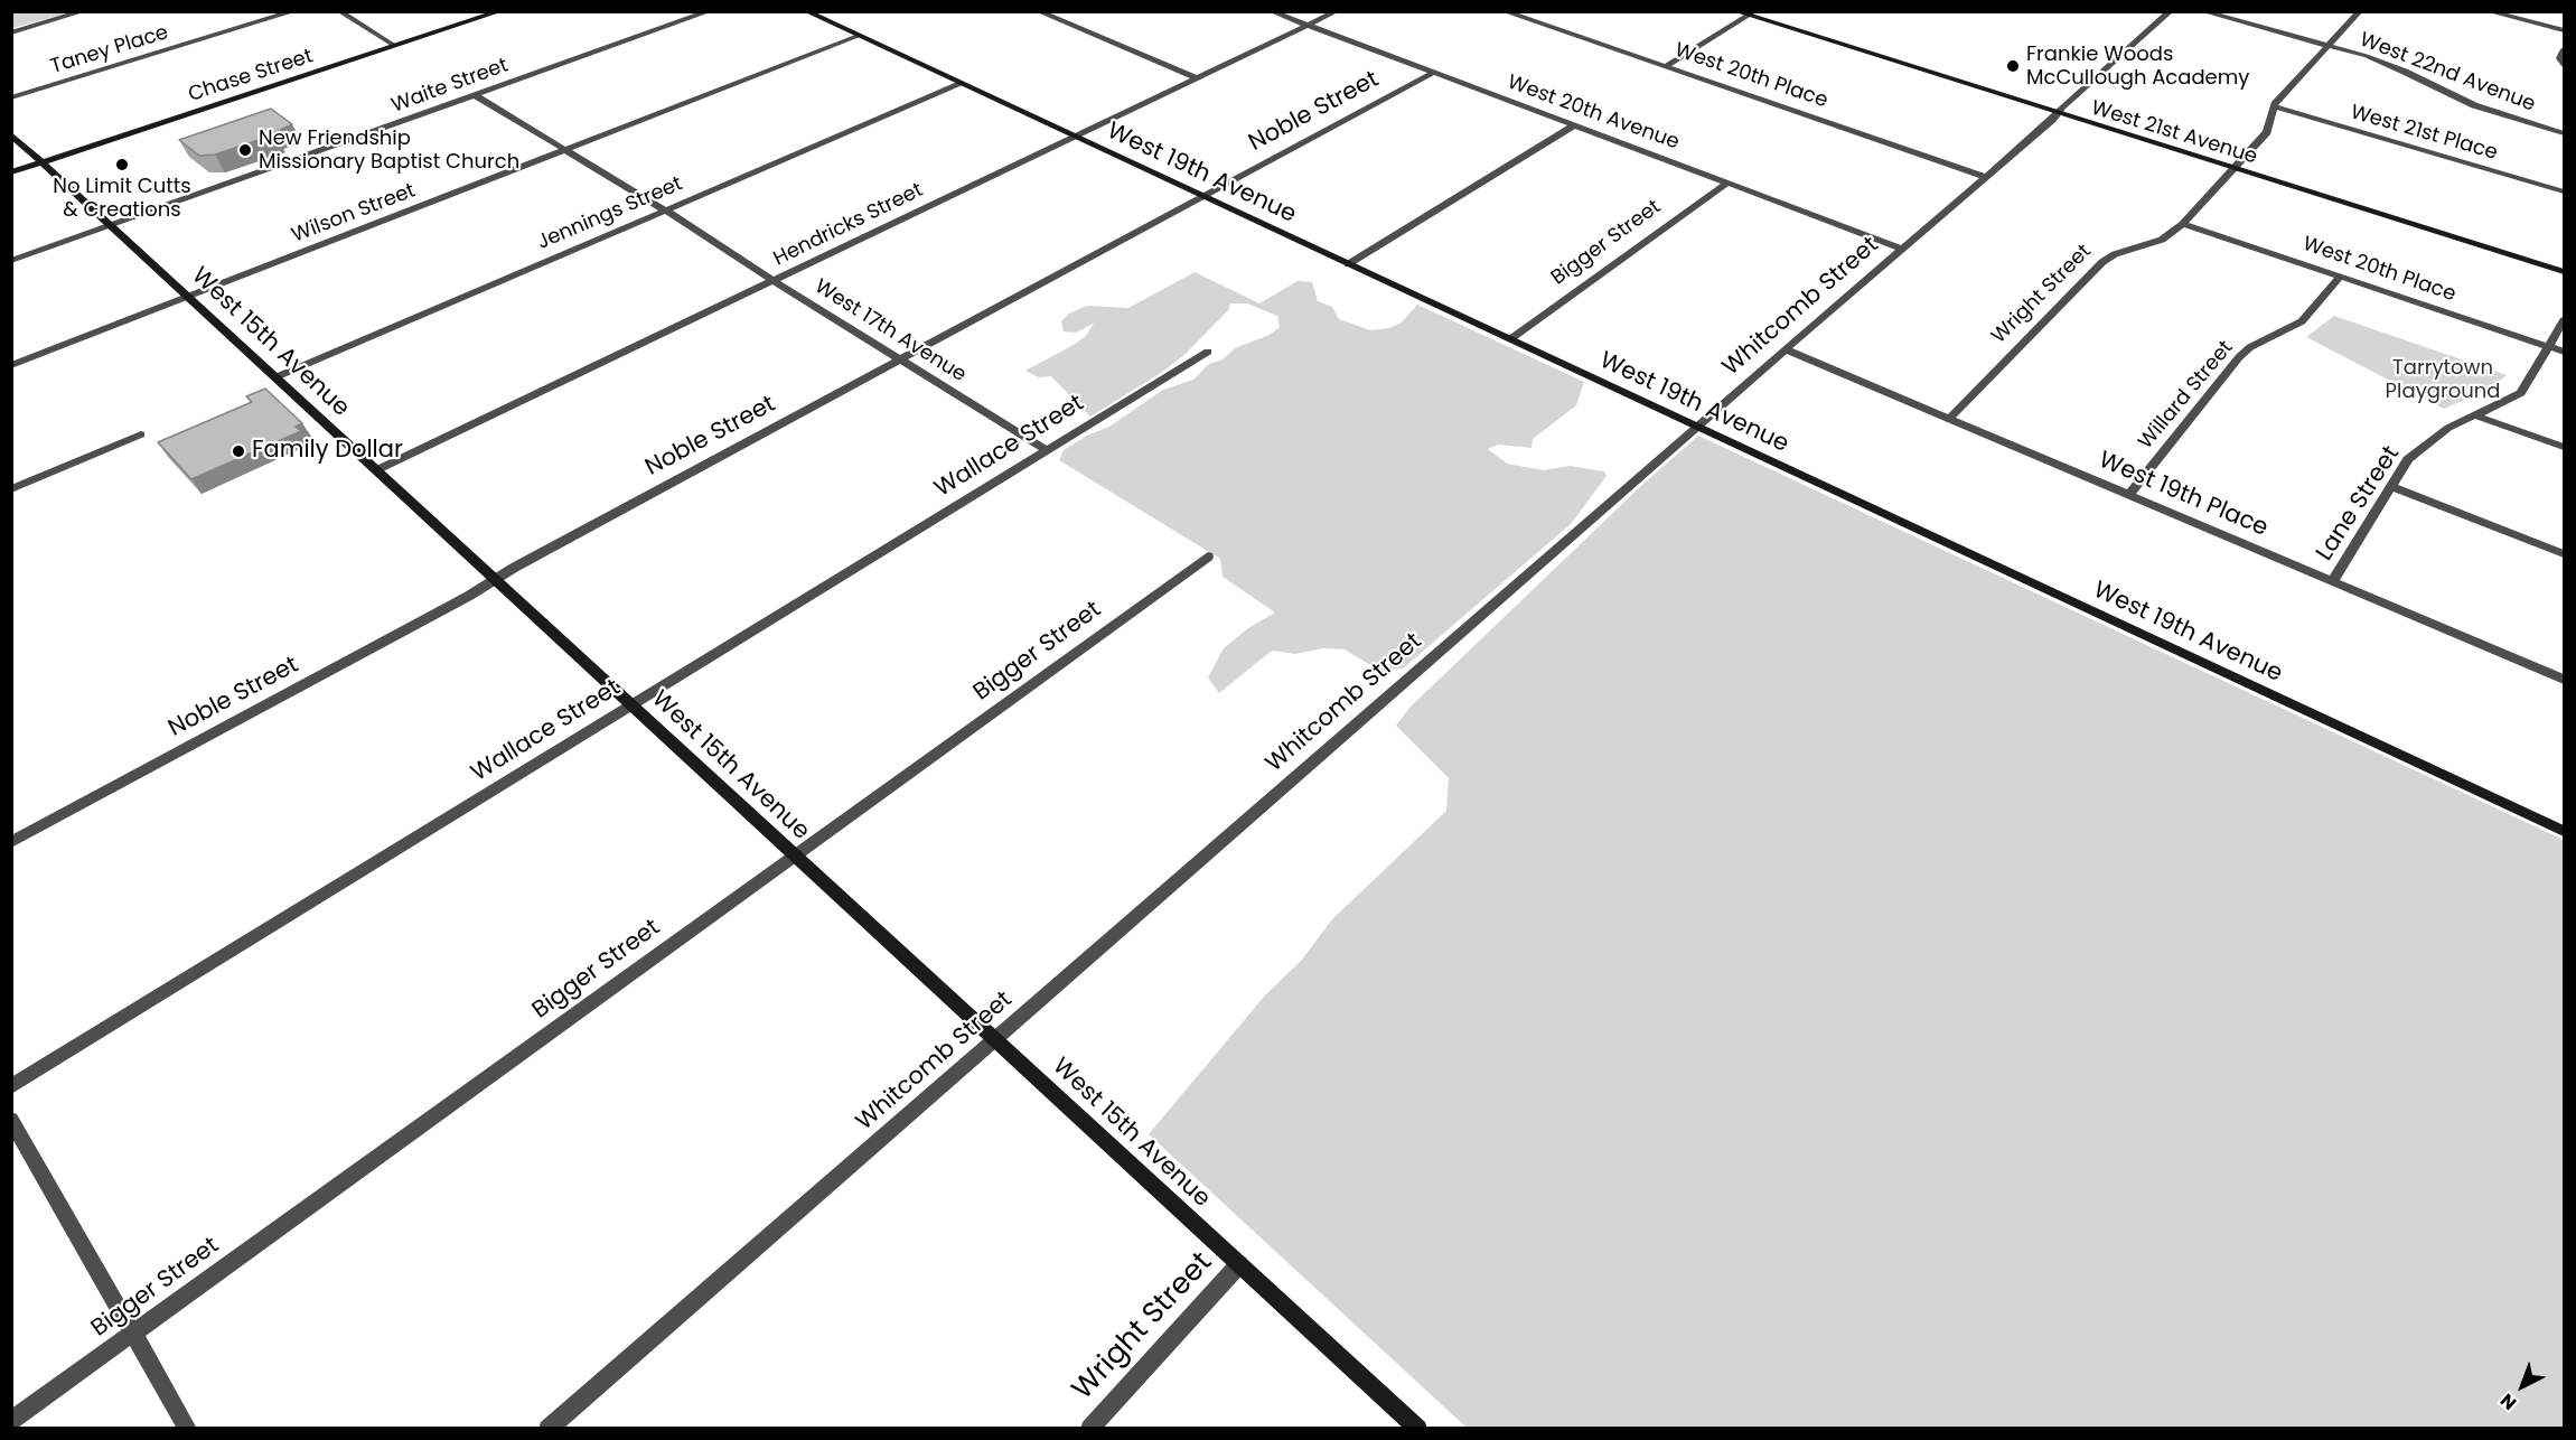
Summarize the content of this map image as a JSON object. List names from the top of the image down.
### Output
{
  "streets": {
    "street": [
      "Taney Place",
      "West 22nd Avenue",
      "Chase Street",
      "West 20th Place",
      "Waite Street",
      "Noble Street",
      "West 20th Avenue",
      "West 21st Avenue",
      "West 21st Place",
      "West 19th Avenue",
      "Wilson Street",
      "Jennings Street",
      "Hendricks Street",
      "Bigger Street",
      "Wright Street",
      "Whitcomb Street",
      "West 17th Avenue",
      "West 15th Avenue",
      "Willard Street",
      "Wallace Street",
      "West 19th Place",
      "Lane Street"
    ]
  },
  "crossings": [
    ["West 22nd Avenue", "Wright Street"],
    ["Chase Street", "West 15th Avenue"],
    ["West 20th Place", "Wright Street"],
    ["West 20th Place", "Whitcomb Street"],
    ["West 20th Place", "Willard Street"],
    ["West 20th Place", "Lane Street"],
    ["Waite Street", "West 17th Avenue"],
    ["Waite Street", "West 15th Avenue"],
    ["Noble Street", "West 20th Avenue"],
    ["Noble Street", "West 19th Avenue"],
    ["Noble Street", "West 17th Avenue"],
    ["Noble Street", "West 15th Avenue"],
    ["West 20th Avenue", "Hendricks Street"],
    ["West 20th Avenue", "Bigger Street"],
    ["West 20th Avenue", "Whitcomb Street"],
    ["West 21st Avenue", "Wright Street"],
    ["West 21st Avenue", "Whitcomb Street"],
    ["West 21st Place", "Wright Street"],
    ["West 19th Avenue", "Wilson Street"],
    ["West 19th Avenue", "Jennings Street"],
    ["West 19th Avenue", "Hendricks Street"],
    ["West 19th Avenue", "Bigger Street"],
    ["West 19th Avenue", "Whitcomb Street"],
    ["Wilson Street", "West 17th Avenue"],
    ["Wilson Street", "West 15th Avenue"],
    ["Jennings Street", "West 17th Avenue"],
    ["Jennings Street", "West 15th Avenue"],
    ["Hendricks Street", "West 17th Avenue"],
    ["Hendricks Street", "West 15th Avenue"],
    ["Bigger Street", "West 15th Avenue"],
    ["Wright Street", "West 15th Avenue"],
    ["Wright Street", "West 19th Place"],
    ["Whitcomb Street", "West 15th Avenue"],
    ["Whitcomb Street", "West 19th Place"],
    ["West 17th Avenue", "Wallace Street"],
    ["West 15th Avenue", "Wallace Street"],
    ["Willard Street", "West 19th Place"],
    ["West 19th Place", "Lane Street"]
  ],
  "parks": ["Tarrytown Playground"],
  "places": [
    "Frankie Woods McCullough Academy",
    "New Friendship Missionary Baptist Church",
    "No Limit Cutts & Creations",
    "Family Dollar"
  ],
  "north": "bottom left"
}
